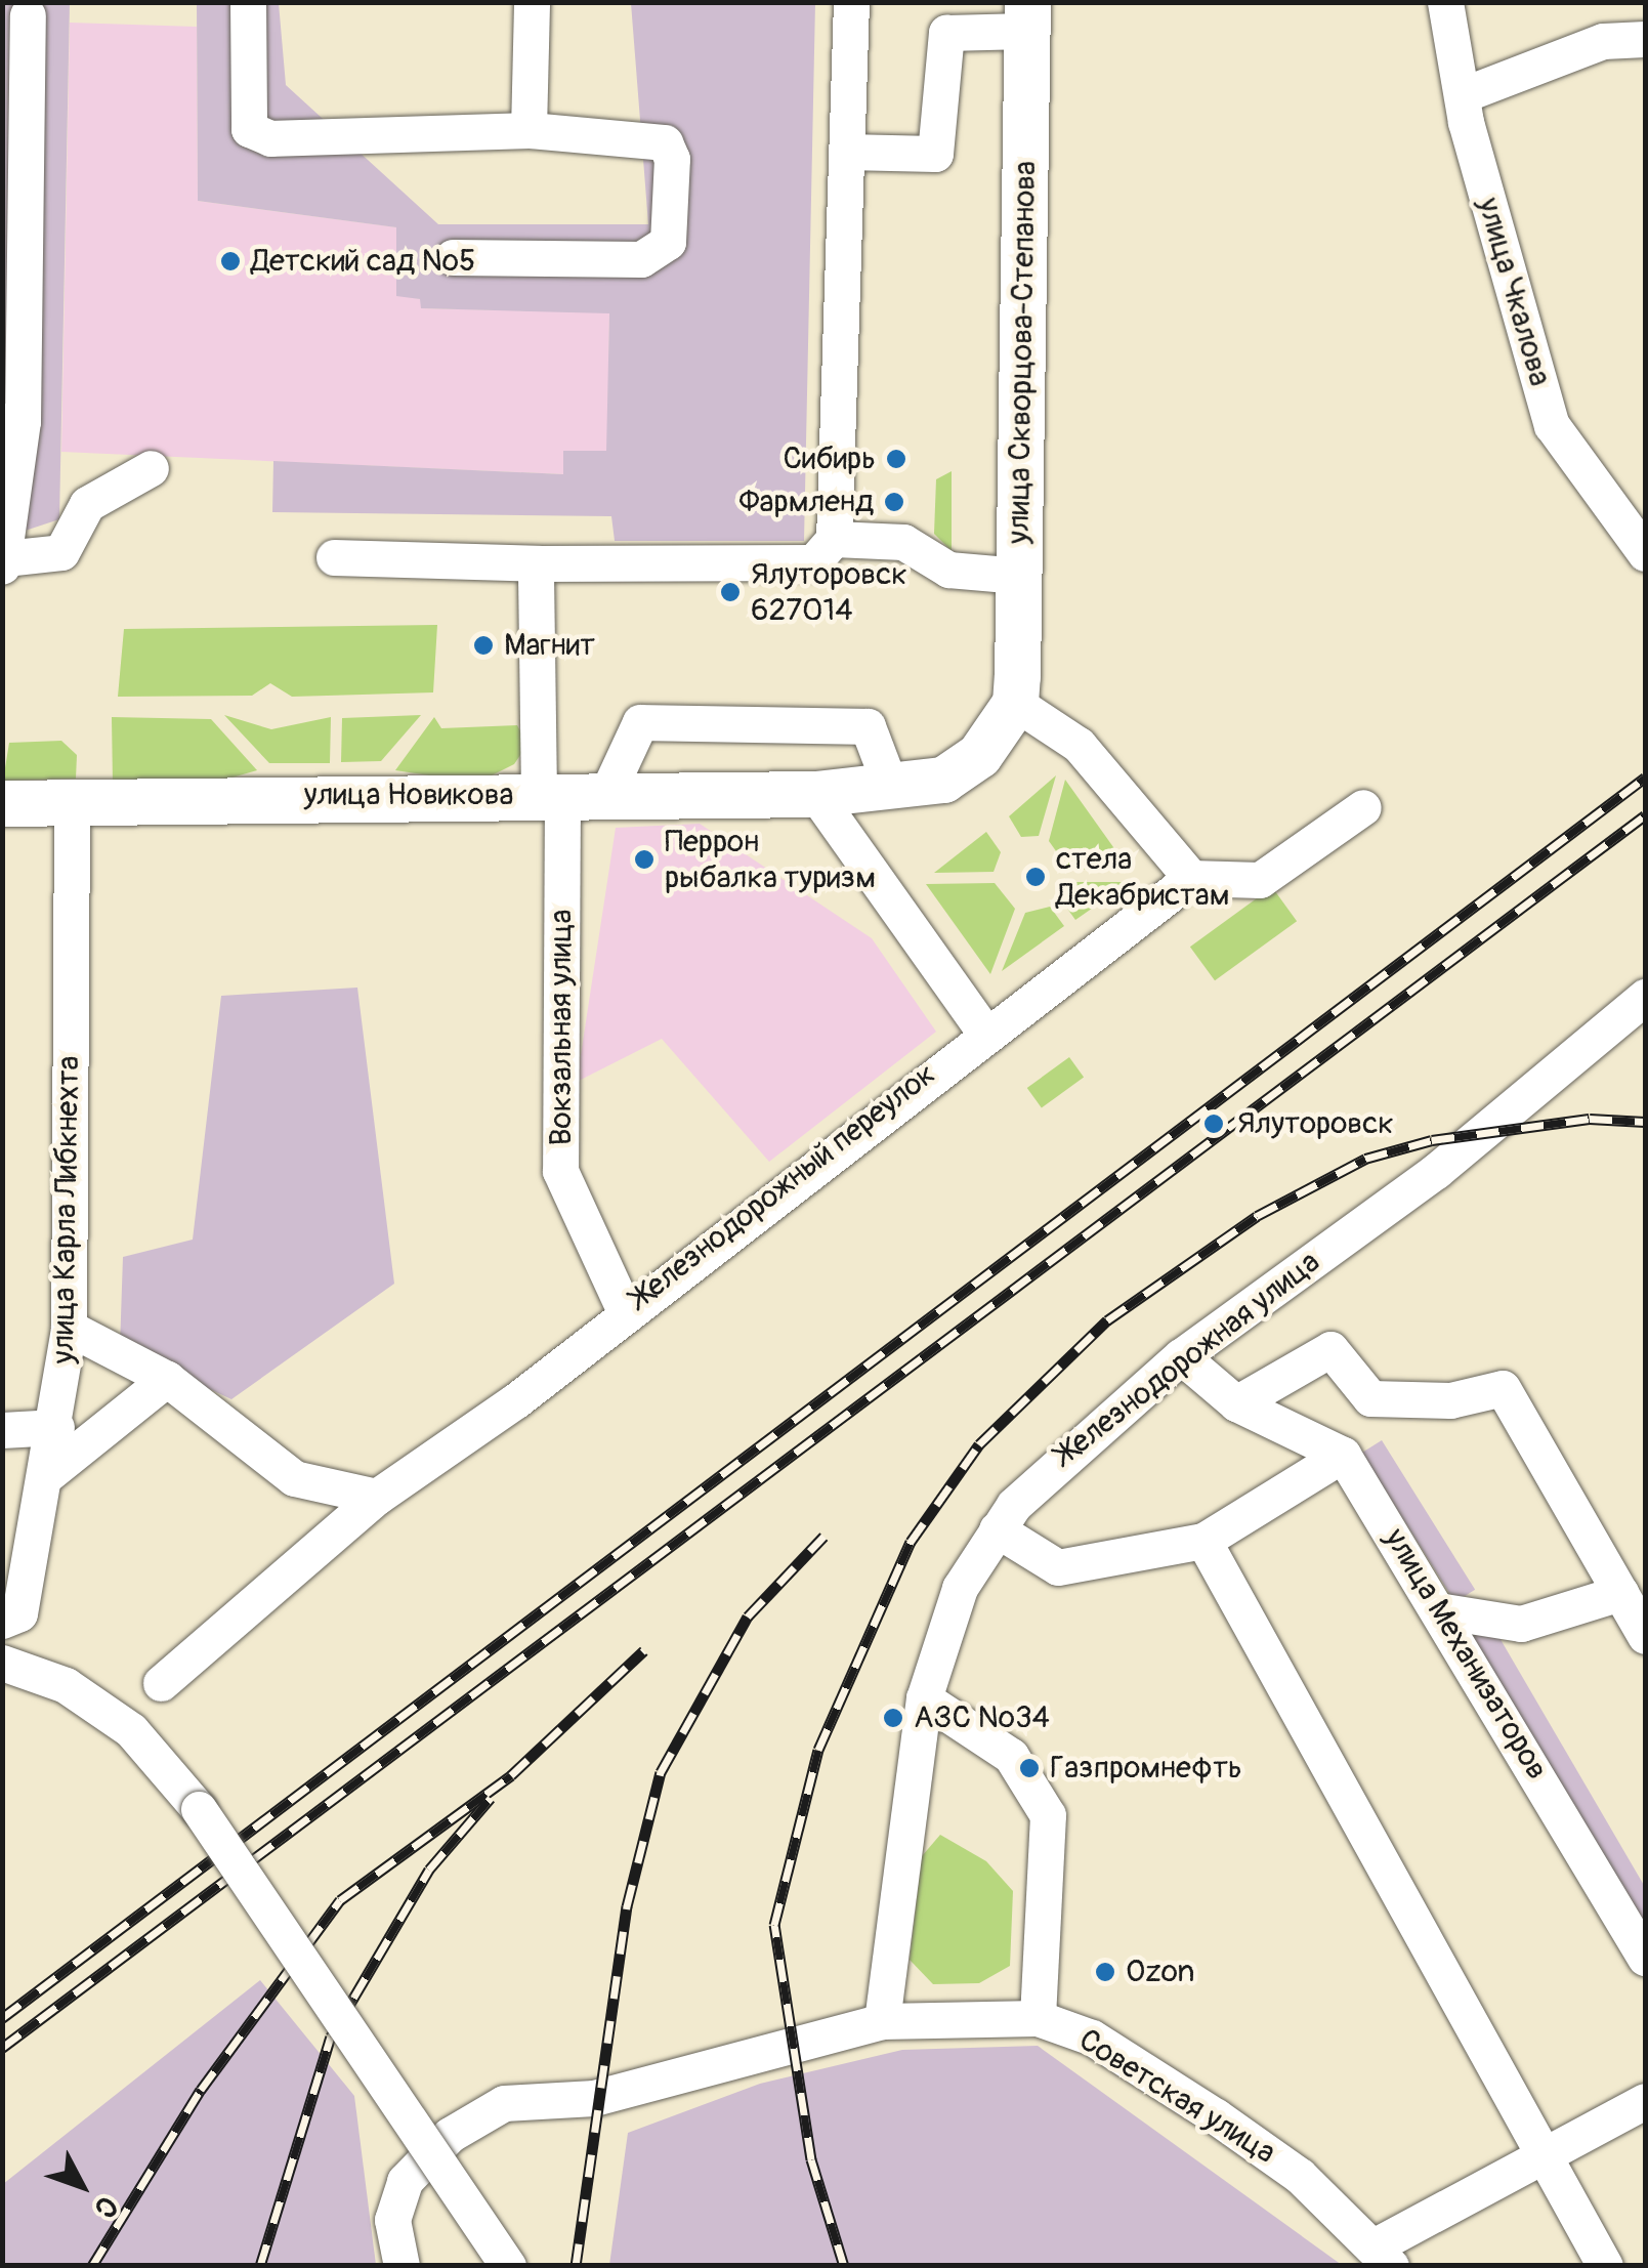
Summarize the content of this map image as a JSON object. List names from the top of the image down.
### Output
{
  "streets": {
    "main road": ["улица Скворцова-Степанова", "улица Новикова"],
    "street": [
      "улица Чкалова",
      "Вокзальная улица",
      "Железнодорожный переулок",
      "улица Карла Либкнехта",
      "Железнодорожная улица",
      "улица Механизаторов",
      "Советская улица"
    ]
  },
  "crossings": [
    ["улица Скворцова-Степанова", "улица Новикова"],
    ["улица Новикова", "Вокзальная улица"],
    ["улица Новикова", "улица Карла Либкнехта"],
    ["Вокзальная улица", "Железнодорожный переулок"],
    ["Железнодорожная улица", "Советская улица"]
  ],
  "places": [
    "Детский сад №5",
    "Сибирь",
    "Фармленд",
    "Ялуторовск 627014",
    "Магнит",
    "Перрон рыбалка туризм",
    "стела Декабристам",
    "Ялуторовск",
    "АЗС №34",
    "Газпромнефть",
    "Ozon"
  ],
  "north": "bottom right"
}
